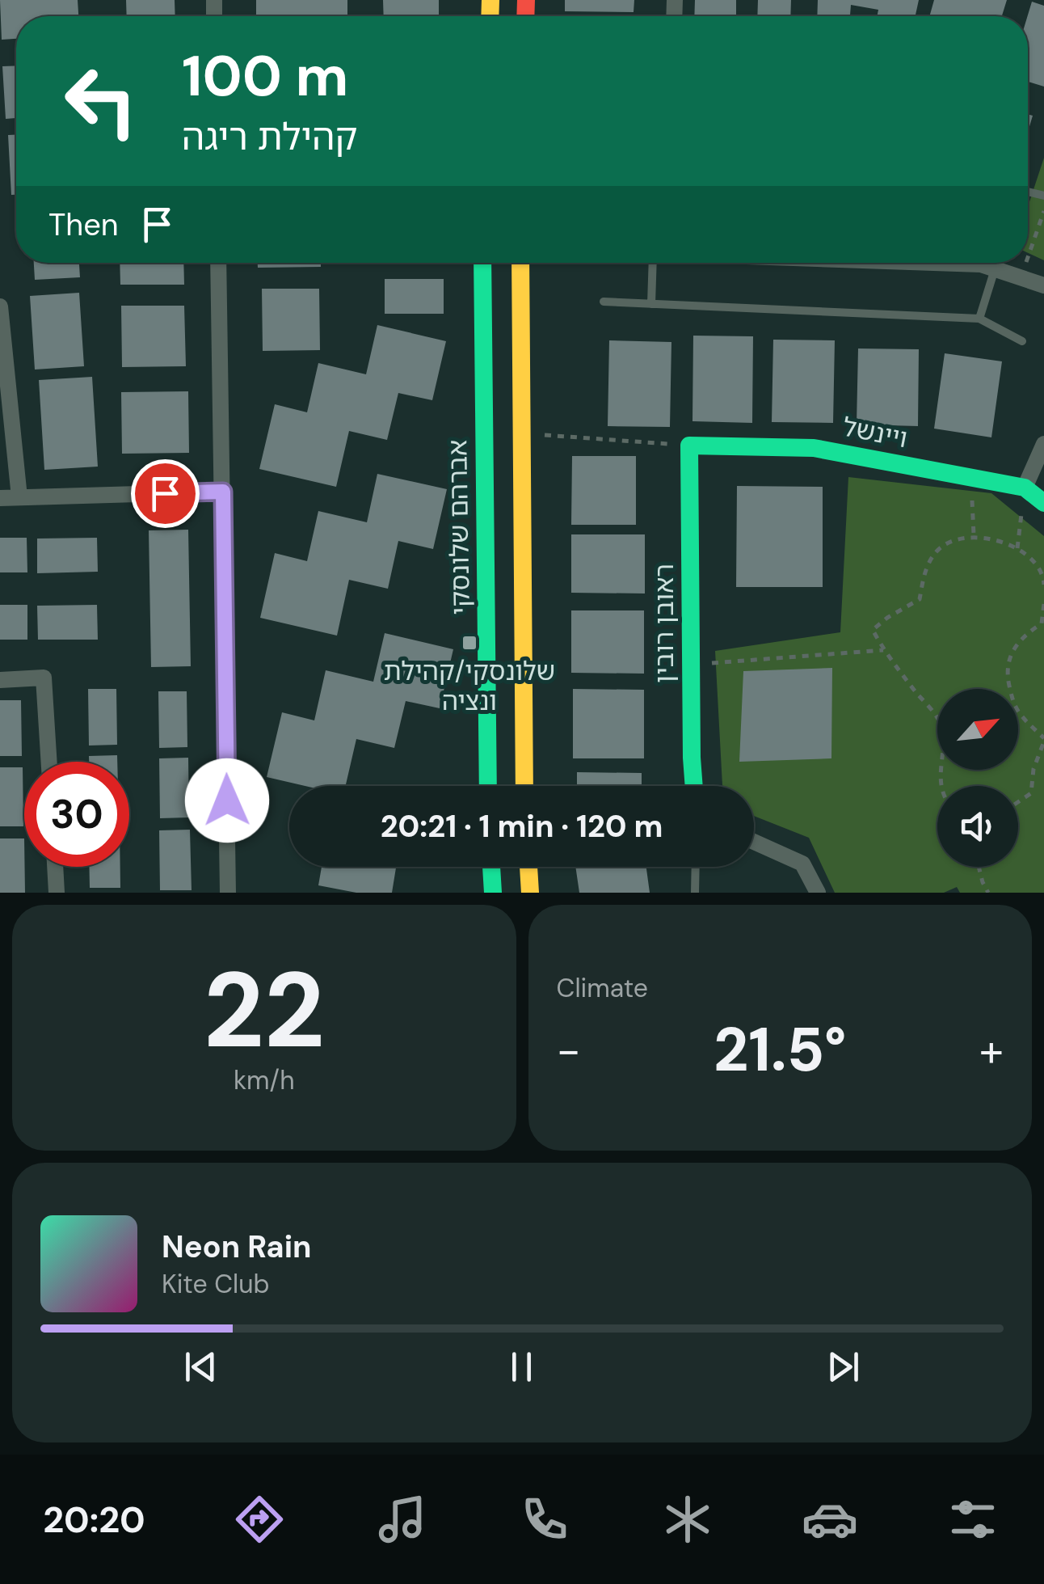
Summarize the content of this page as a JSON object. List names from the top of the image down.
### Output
{
  "streets": {
    "street": ["ויינשל", "אברהם שלונסקי", "ראובן רובין"]
  },
  "crossings": [
    ["ויינשל", "ראובן רובין"]
  ],
  "places": {
    "transit": ["שלונסקי/קהילת ונציה"]
  },
  "north": "top right",
  "page": {
    "turn": ["100 m", "קהילת ריגה"],
    "then": "Then",
    "limit": "30",
    "trip": "20:21 · 1 min · 120 m",
    "tile": [
      ["22", "km/h"],
      "Climate"
    ],
    "heat": ["−", "21.5°", "+"],
    "song": ["Neon Rain", "Kite Club"],
    "tabs": "20:20"
  }
}
